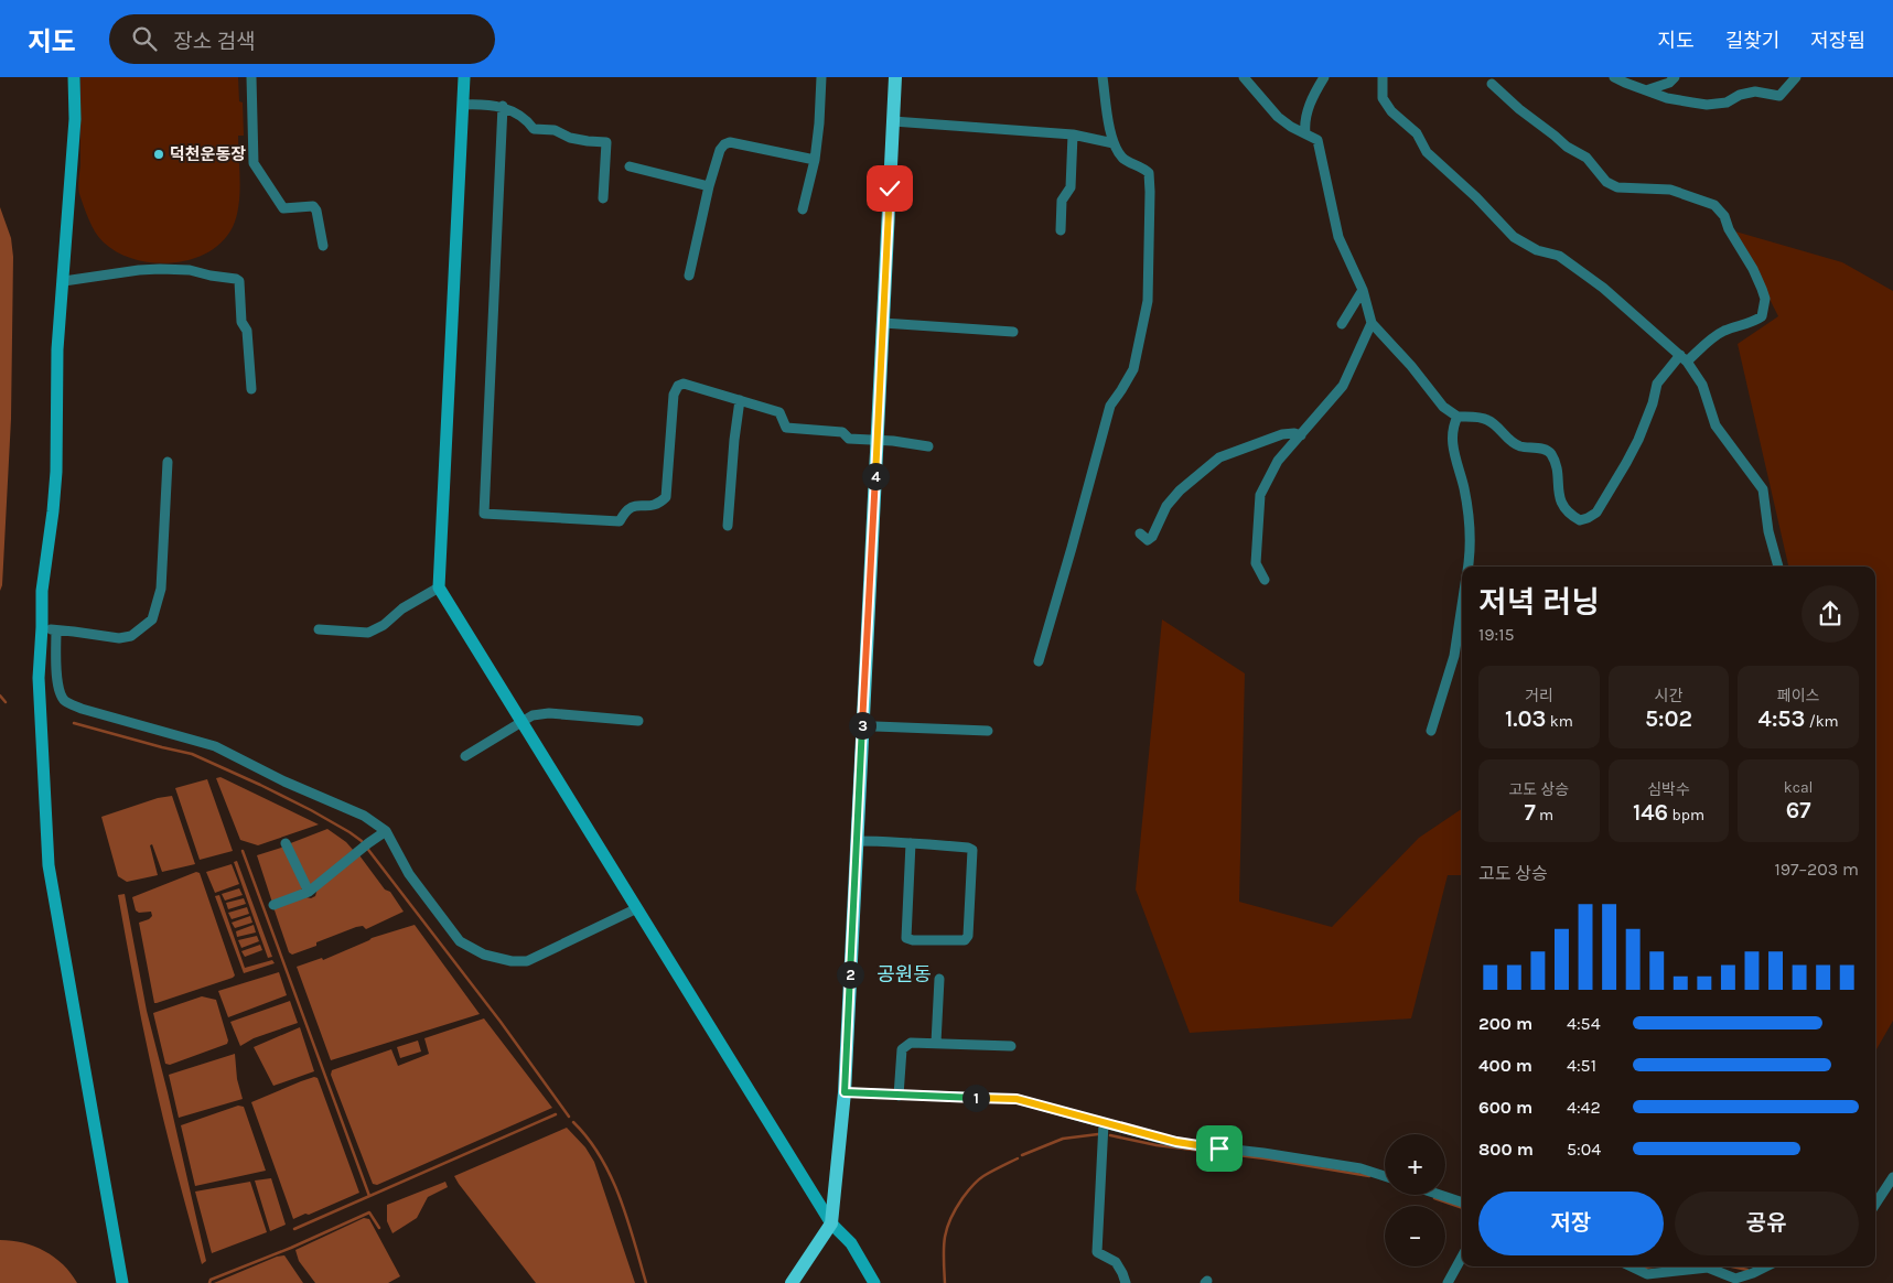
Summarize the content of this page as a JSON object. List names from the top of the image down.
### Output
{
  "districts": ["공원동"],
  "places": ["덕천운동장"],
  "page": {
    "header": "지도",
    "search": "장소 검색",
    "nav": ["지도", "길찾기", "저장됨"],
    "pins": [
      "4",
      "3",
      "2",
      "1"
    ],
    "heading": ["저녁 러닝", "19:15"],
    "stats": [
      ["거리", "1.03 km"],
      ["시간", "5:02"],
      ["페이스", "4:53 /km"],
      ["고도 상승", "7 m"],
      ["심박수", "146 bpm"],
      ["kcal", "67"]
    ],
    "chart": ["고도 상승", "197–203 m"],
    "list": [
      {
        "name": "200 m",
        "note": "4:54"
      },
      {
        "name": "400 m",
        "note": "4:51"
      },
      {
        "name": "600 m",
        "note": "4:42"
      },
      {
        "name": "800 m",
        "note": "5:04"
      }
    ],
    "map_buttons": ["+", "−"],
    "buttons": ["저장", "공유"]
  }
}
